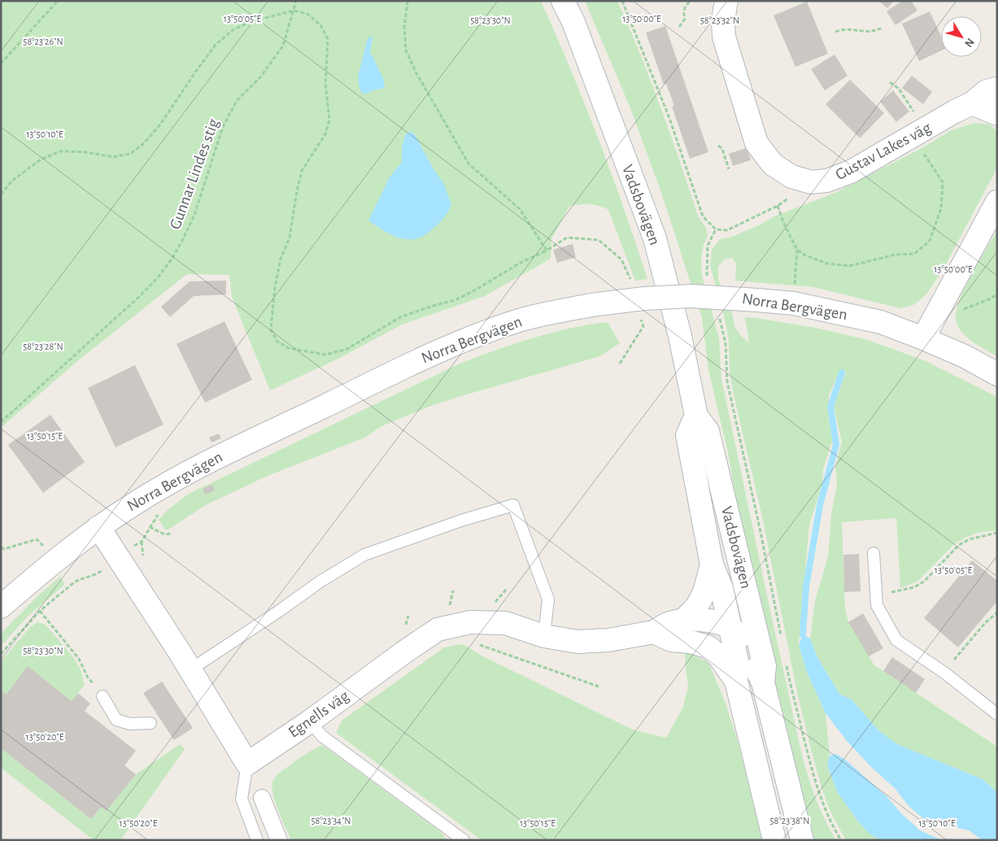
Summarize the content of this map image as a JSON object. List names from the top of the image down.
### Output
{
  "streets": {
    "street": [
      "Gustav Lakes väg",
      "Vadsbovägen",
      "Norra Bergvägen",
      "Egnells väg"
    ],
    "path": ["Gunnar Lindes stig"]
  },
  "crossings": [
    ["Vadsbovägen", "Egnells väg"]
  ],
  "north": "bottom right",
  "coordinates": [
    "13°50'05\"E",
    "13°50'00\"E",
    "58°23'30\"N",
    "58°23'32\"N",
    "58°23'26\"N",
    "13°50'10\"E",
    "58°23'28\"N",
    "13°50'15\"E",
    "13°50'20\"E",
    "58°23'34\"N",
    "58°23'38\"N"
  ]
}
